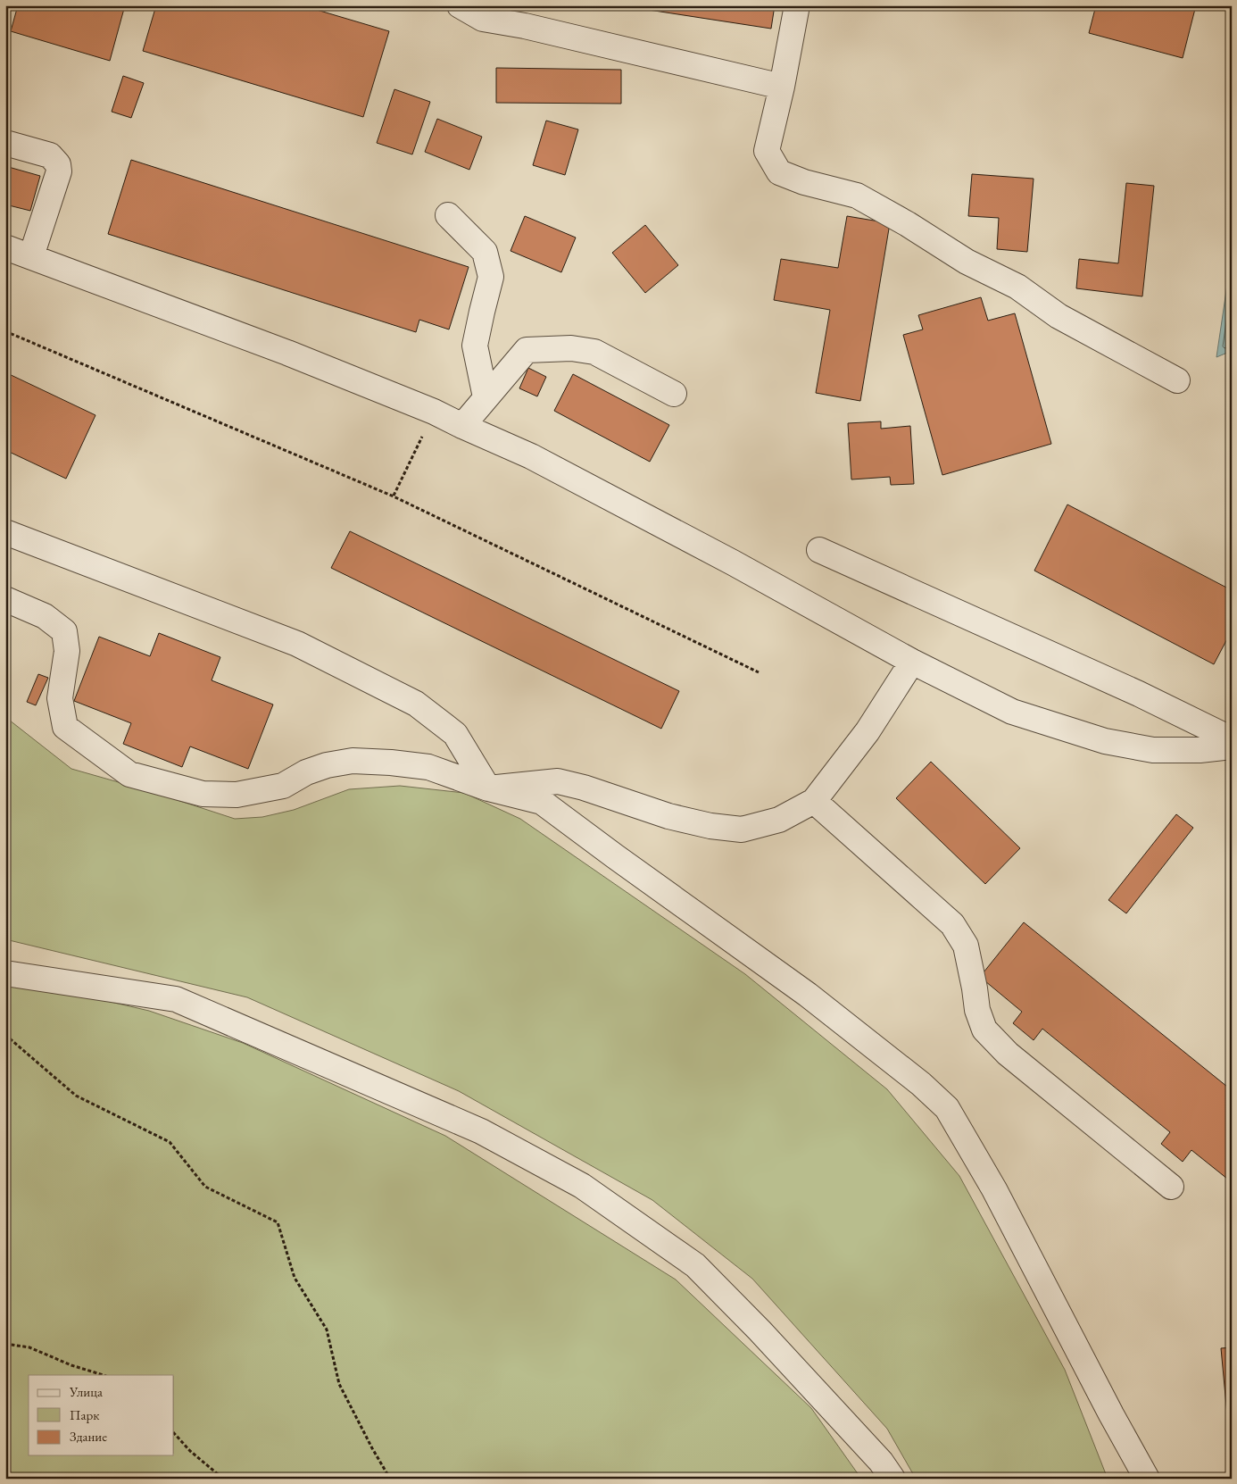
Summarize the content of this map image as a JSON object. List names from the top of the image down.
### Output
{
  "legend": ["Улица", "Парк", "Здание"]
}
